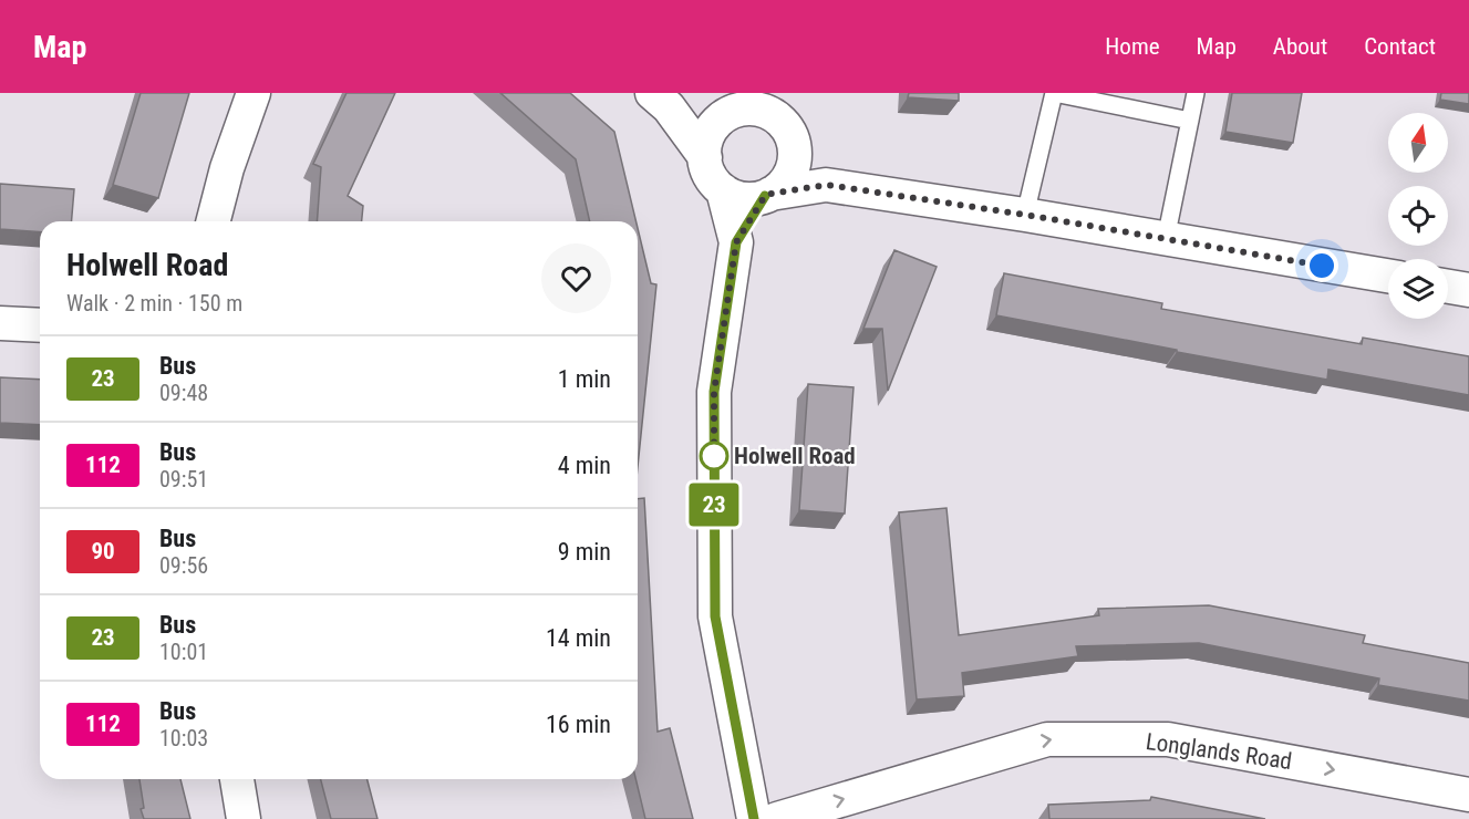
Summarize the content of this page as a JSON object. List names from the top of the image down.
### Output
{
  "streets": {
    "street": ["Longlands Road"]
  },
  "one_way": ["Longlands Road"],
  "places": ["Holwell Road"],
  "lines": ["bus line 23"],
  "north": "top",
  "page": {
    "header": "Map",
    "nav": [
      "Home",
      "Map",
      "About",
      "Contact"
    ],
    "on_map": "23",
    "heading": ["Holwell Road", "Walk · 2 min · 150 m"],
    "list": [
      {
        "mark": "23",
        "name": "Bus",
        "note": "09:48",
        "value": "1 min"
      },
      {
        "mark": "112",
        "name": "Bus",
        "note": "09:51",
        "value": "4 min"
      },
      {
        "mark": "90",
        "name": "Bus",
        "note": "09:56",
        "value": "9 min"
      },
      {
        "mark": "23",
        "name": "Bus",
        "note": "10:01",
        "value": "14 min"
      },
      {
        "mark": "112",
        "name": "Bus",
        "note": "10:03",
        "value": "16 min"
      }
    ]
  }
}
